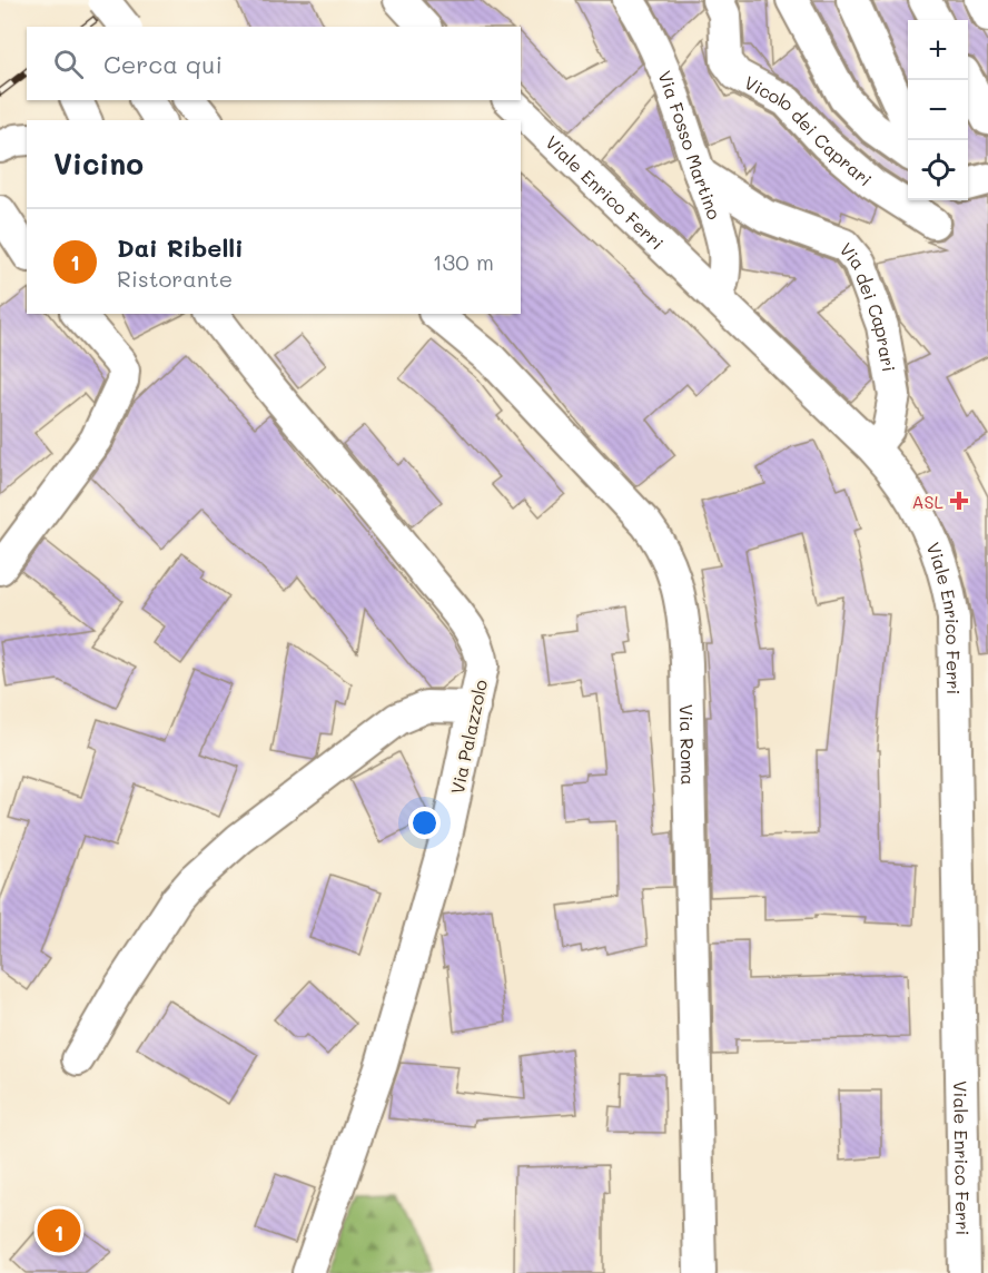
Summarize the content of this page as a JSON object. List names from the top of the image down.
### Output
{
  "streets": {
    "street": [
      "Vicolo dei Caprari",
      "Via Fosso Martino",
      "Viale Enrico Ferri",
      "Via dei Caprari",
      "Via Palazzolo",
      "Via Roma"
    ]
  },
  "crossings": [
    ["Via Fosso Martino", "Viale Enrico Ferri"],
    ["Via Fosso Martino", "Via dei Caprari"],
    ["Viale Enrico Ferri", "Via dei Caprari"]
  ],
  "places": {
    "health": ["ASL"]
  },
  "page": {
    "map_buttons": ["+", "−"],
    "search": "Cerca qui",
    "heading": "Vicino",
    "list": [
      {
        "mark": "1",
        "name": "Dai Ribelli",
        "note": "Ristorante",
        "value": "130 m"
      }
    ],
    "pins": "1"
  }
}
